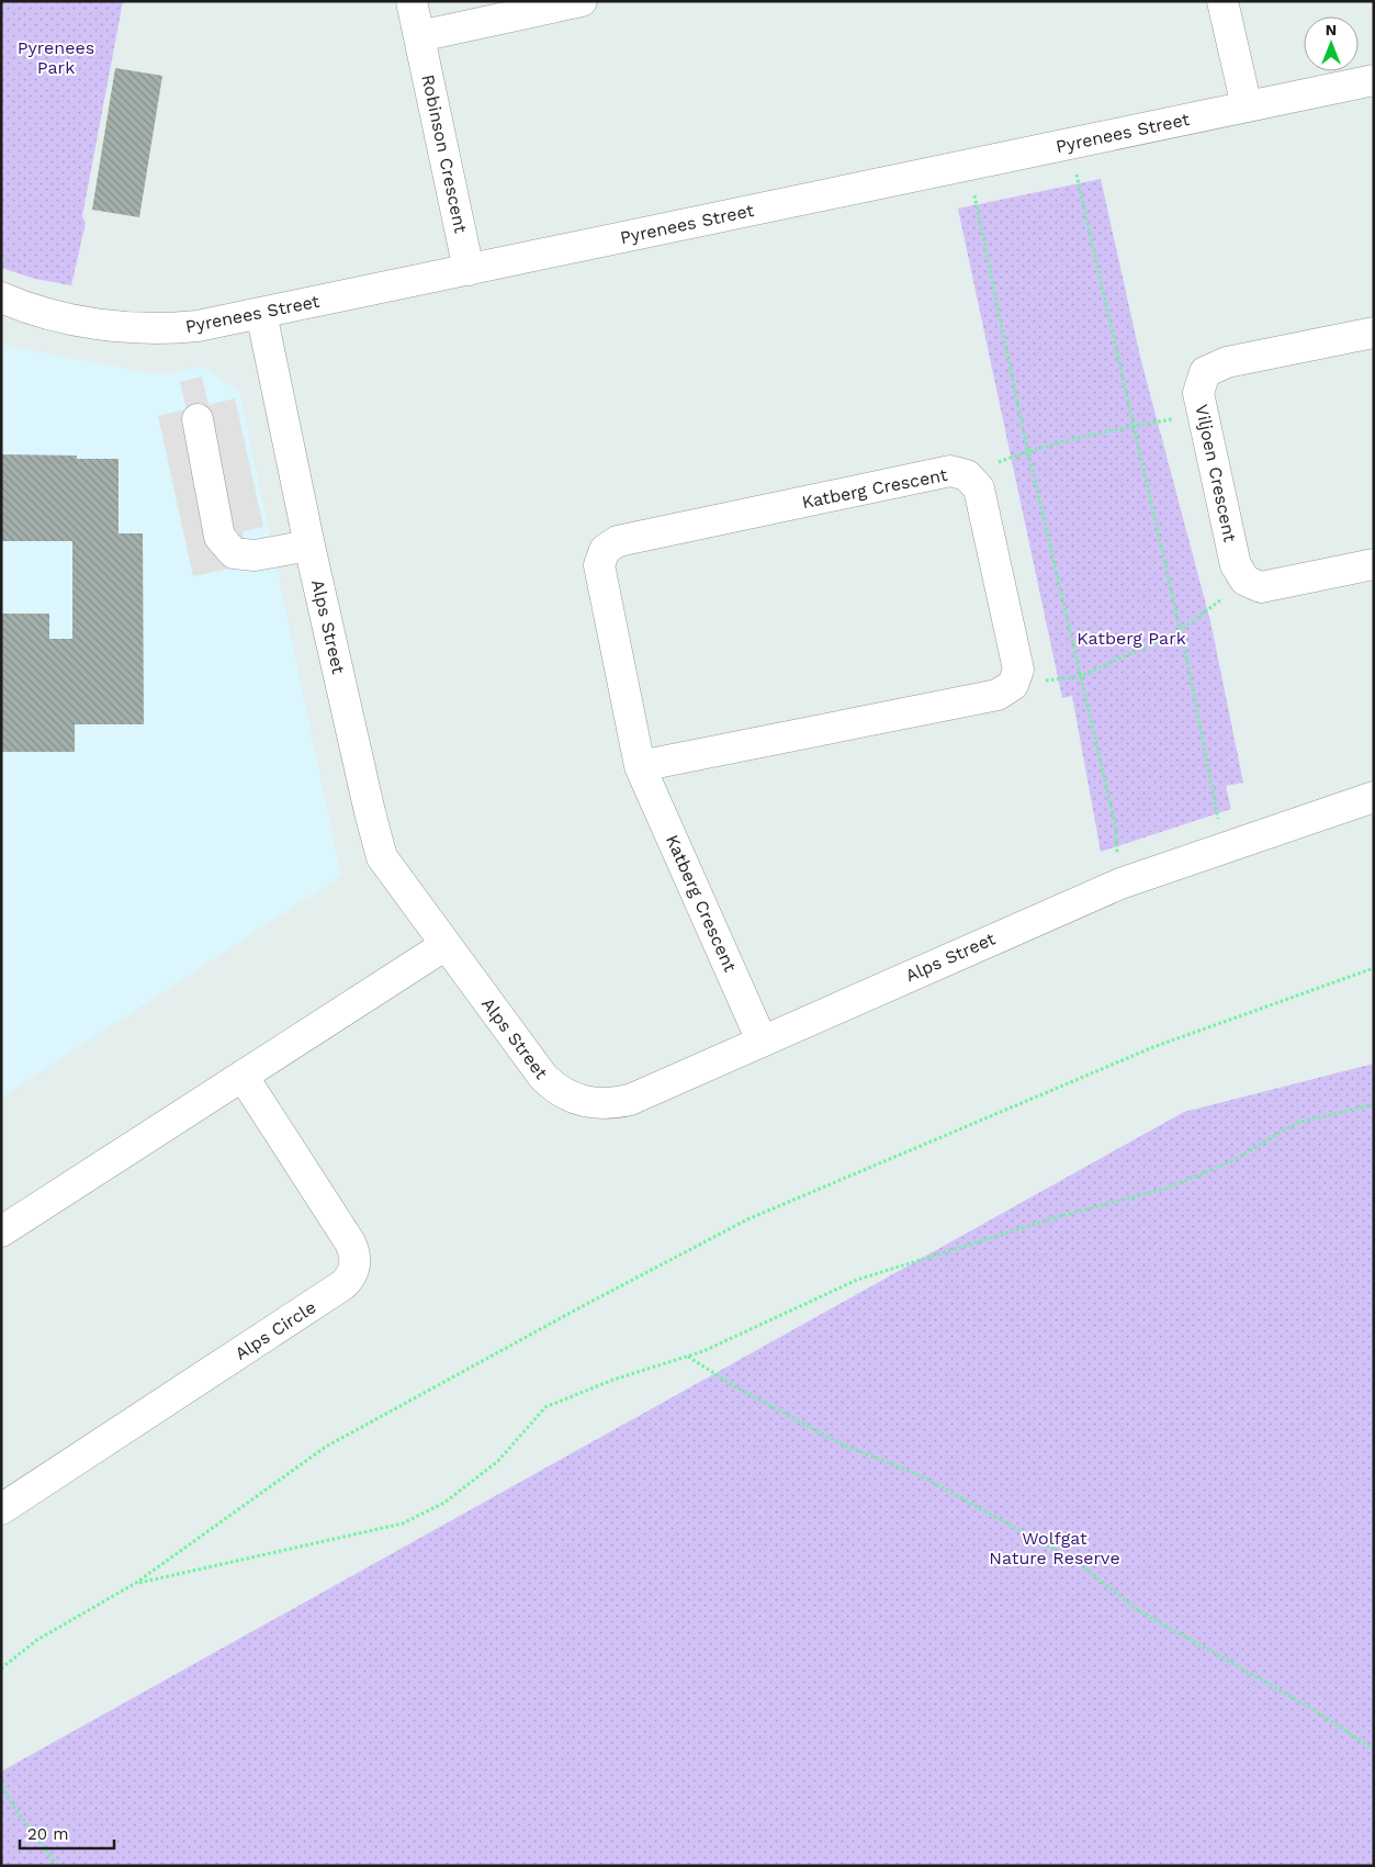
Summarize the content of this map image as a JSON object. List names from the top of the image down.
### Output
{
  "streets": {
    "street": [
      "Pyrenees Street",
      "Robinson Crescent",
      "Viljoen Crescent",
      "Katberg Crescent",
      "Alps Street",
      "Alps Circle"
    ]
  },
  "crossings": [
    ["Pyrenees Street", "Robinson Crescent"],
    ["Pyrenees Street", "Alps Street"],
    ["Katberg Crescent", "Alps Street"]
  ],
  "parks": ["Pyrenees Park", "Katberg Park", "Wolfgat Nature Reserve"],
  "scale_bar": "20 m",
  "north": "top"
}
